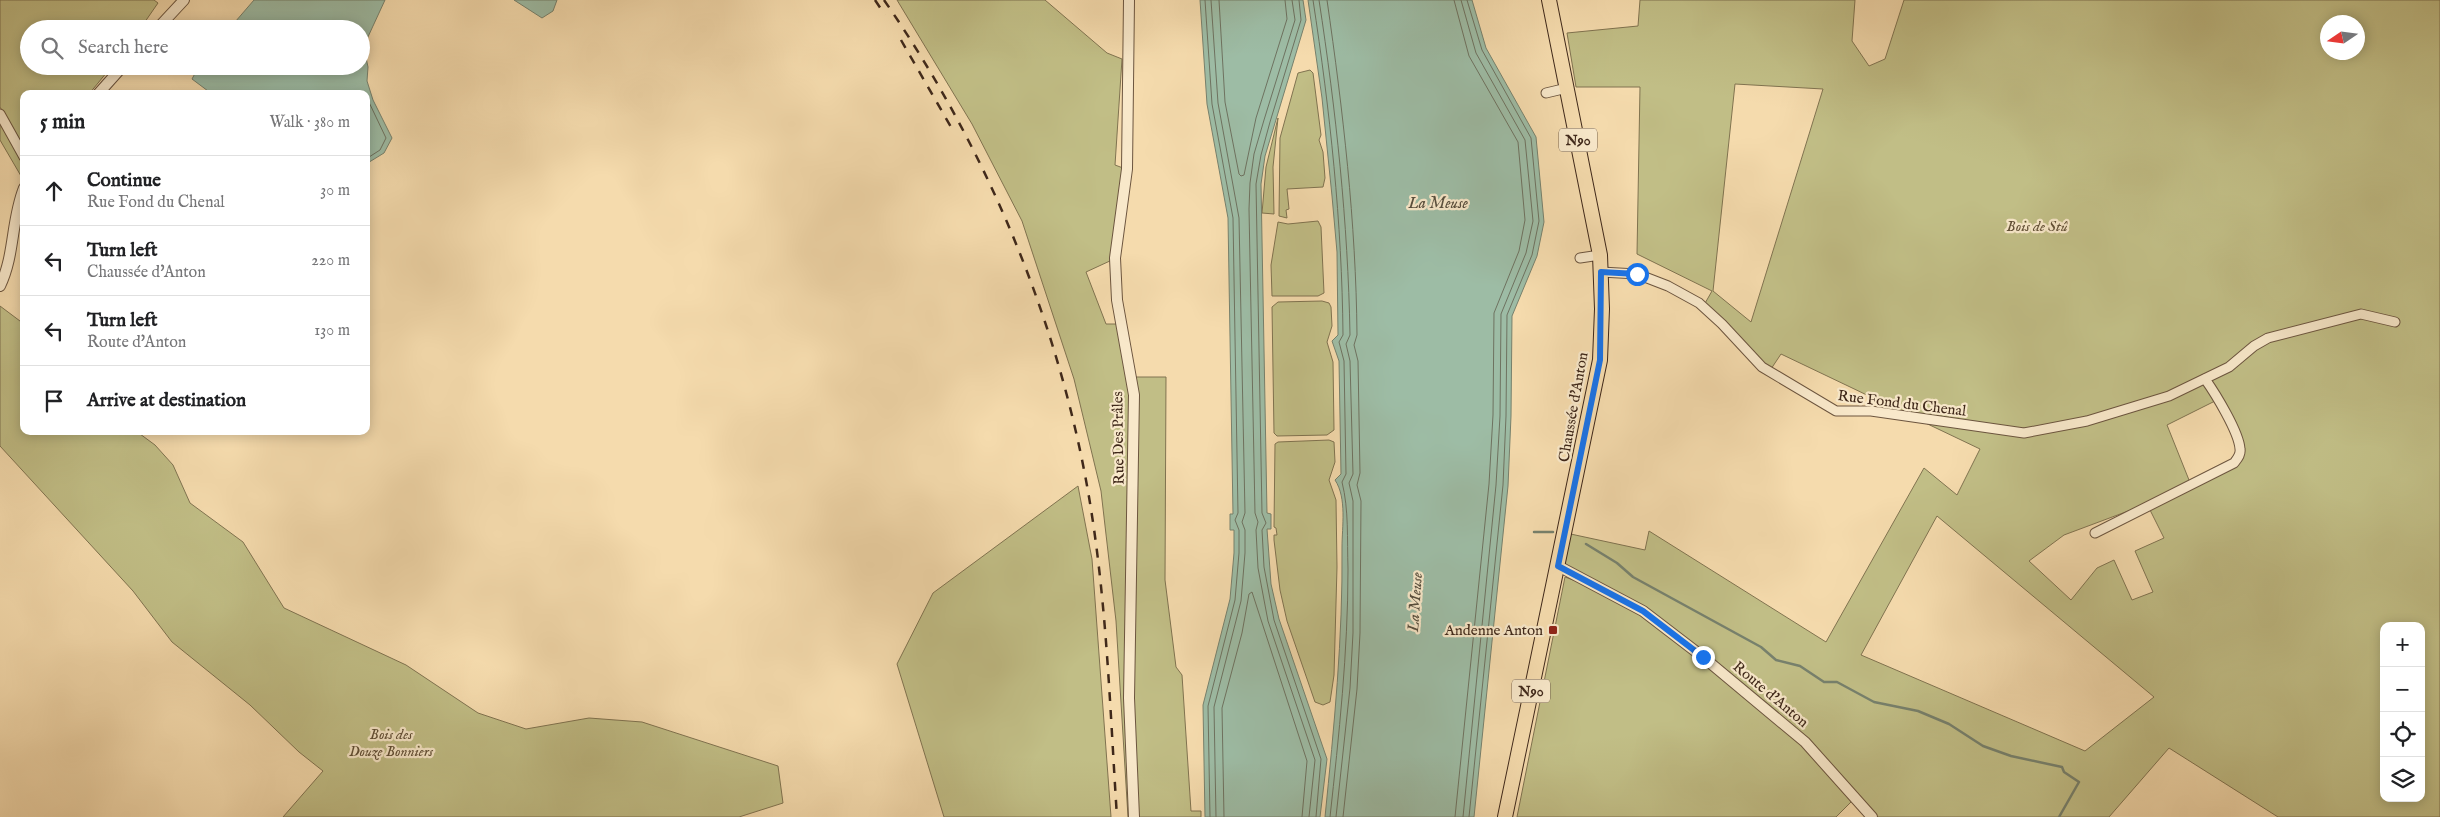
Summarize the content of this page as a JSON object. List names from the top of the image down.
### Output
{
  "streets": {
    "main road": ["N90", "Chaussée d'Anton"],
    "street": ["Rue Fond du Chenal", "Rue Des Prâles", "Route d'Anton"]
  },
  "crossings": [
    ["Rue Fond du Chenal", "Chaussée d'Anton"],
    ["Chaussée d'Anton", "Route d'Anton"]
  ],
  "water": ["La Meuse"],
  "parks": ["Bois de Stû", "Bois des Douze Bonniers"],
  "places": {
    "transit": ["Andenne Anton"]
  },
  "north": "left",
  "page": {
    "search": "Search here",
    "heading": ["5 min", "Walk · 380 m"],
    "list": [
      ["Continue", "Rue Fond du Chenal", "30 m"],
      ["Turn left", "Chaussée d'Anton", "220 m"],
      ["Turn left", "Route d'Anton", "130 m"],
      "Arrive at destination"
    ],
    "map_buttons": ["+", "−"]
  }
}
